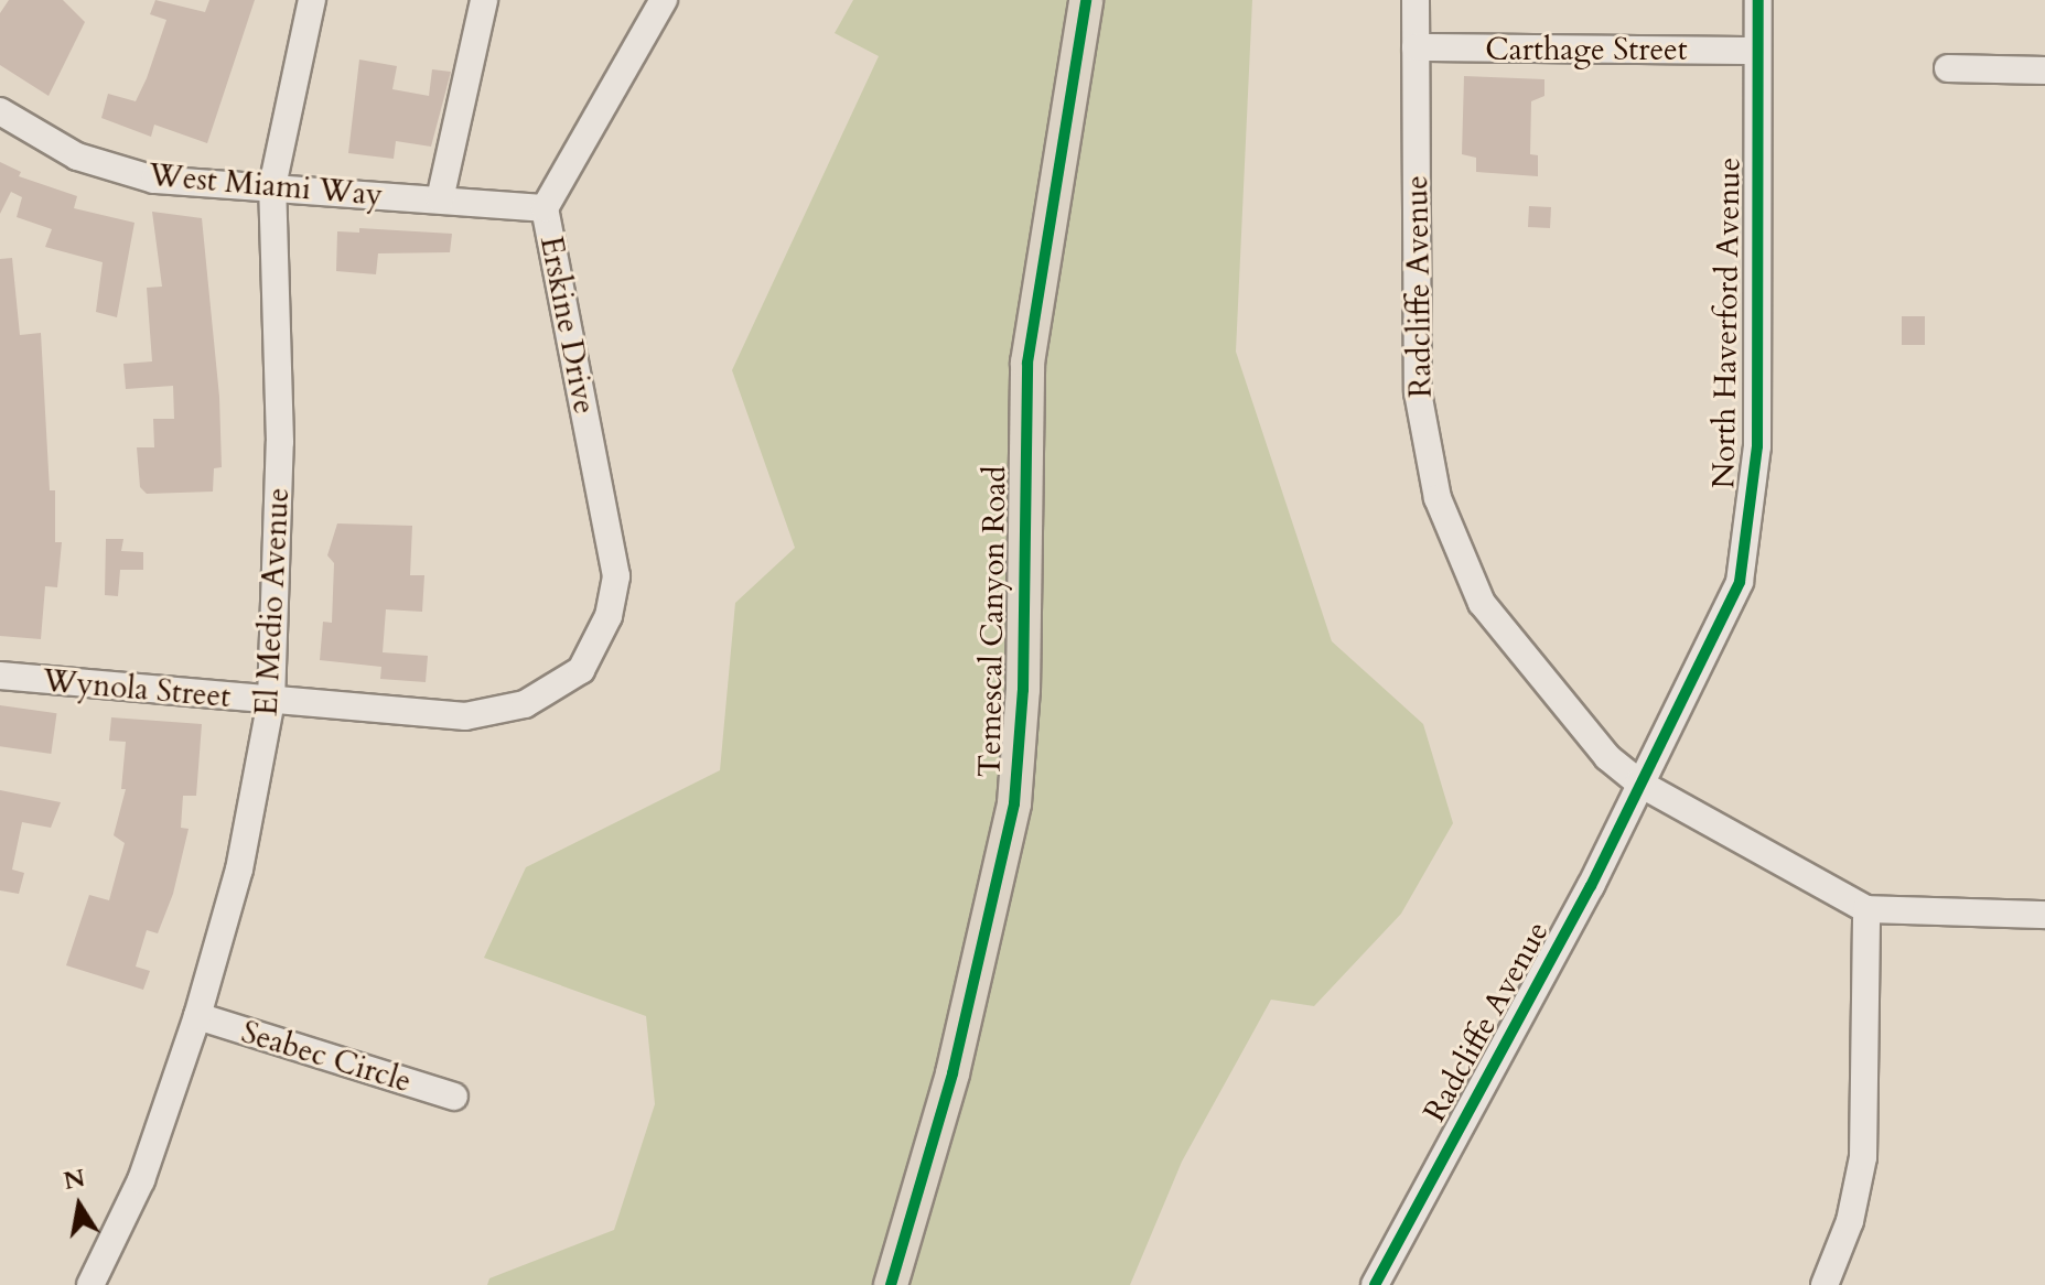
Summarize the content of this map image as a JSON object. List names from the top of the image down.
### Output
{
  "streets": {
    "main road": ["Temescal Canyon Road"],
    "street": [
      "Carthage Street",
      "West Miami Way",
      "Radcliffe Avenue",
      "North Haverford Avenue",
      "Erskine Drive",
      "El Medio Avenue",
      "Wynola Street",
      "Seabec Circle"
    ]
  },
  "crossings": [
    ["Carthage Street", "Radcliffe Avenue"],
    ["Carthage Street", "North Haverford Avenue"],
    ["West Miami Way", "Erskine Drive"],
    ["West Miami Way", "El Medio Avenue"],
    ["Radcliffe Avenue", "North Haverford Avenue"],
    ["Erskine Drive", "Wynola Street"],
    ["El Medio Avenue", "Wynola Street"],
    ["El Medio Avenue", "Seabec Circle"]
  ],
  "north": "top"
}
